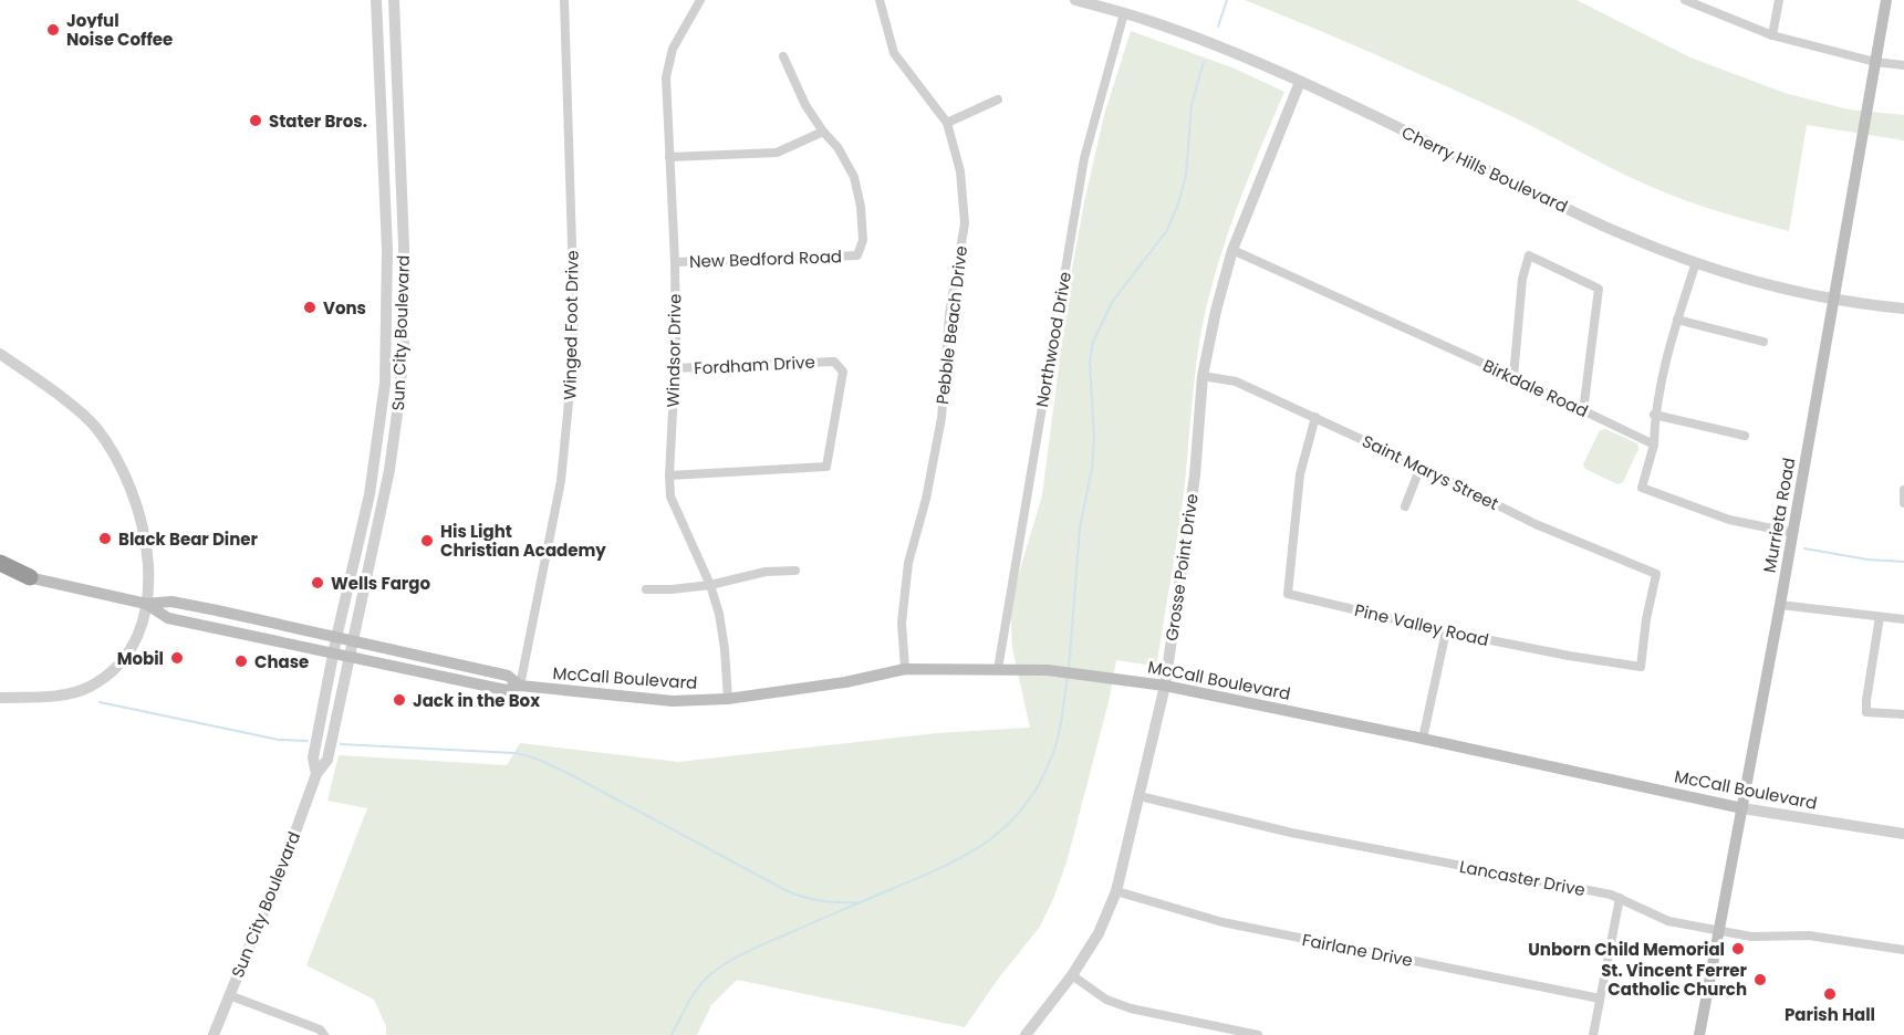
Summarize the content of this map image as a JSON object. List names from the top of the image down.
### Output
{
  "streets": {
    "main road": ["Murrieta Road", "McCall Boulevard"],
    "street": [
      "Cherry Hills Boulevard",
      "New Bedford Road",
      "Winged Foot Drive",
      "Pebble Beach Drive",
      "Sun City Boulevard",
      "Northwood Drive",
      "Windsor Drive",
      "Fordham Drive",
      "Birkdale Road",
      "Saint Marys Street",
      "Grosse Point Drive",
      "Pine Valley Road",
      "Lancaster Drive",
      "Fairlane Drive"
    ]
  },
  "crossings": [
    ["Cherry Hills Boulevard", "Northwood Drive"],
    ["Cherry Hills Boulevard", "Murrieta Road"],
    ["Cherry Hills Boulevard", "Grosse Point Drive"],
    ["New Bedford Road", "Windsor Drive"],
    ["Winged Foot Drive", "McCall Boulevard"],
    ["Pebble Beach Drive", "McCall Boulevard"],
    ["Sun City Boulevard", "McCall Boulevard"],
    ["Northwood Drive", "McCall Boulevard"],
    ["Windsor Drive", "Fordham Drive"],
    ["Windsor Drive", "McCall Boulevard"],
    ["Birkdale Road", "Grosse Point Drive"],
    ["Saint Marys Street", "Grosse Point Drive"],
    ["Saint Marys Street", "Pine Valley Road"],
    ["Murrieta Road", "McCall Boulevard"],
    ["Murrieta Road", "Lancaster Drive"],
    ["Grosse Point Drive", "McCall Boulevard"],
    ["Grosse Point Drive", "Lancaster Drive"],
    ["Grosse Point Drive", "Fairlane Drive"]
  ],
  "places": [
    "Joyful Noise Coffee",
    "Stater Bros.",
    "Vons",
    "Black Bear Diner",
    "His Light Christian Academy",
    "Wells Fargo",
    "Mobil",
    "Chase",
    "Jack in the Box",
    "Unborn Child Memorial",
    "St. Vincent Ferrer Catholic Church",
    "Parish Hall"
  ]
}
